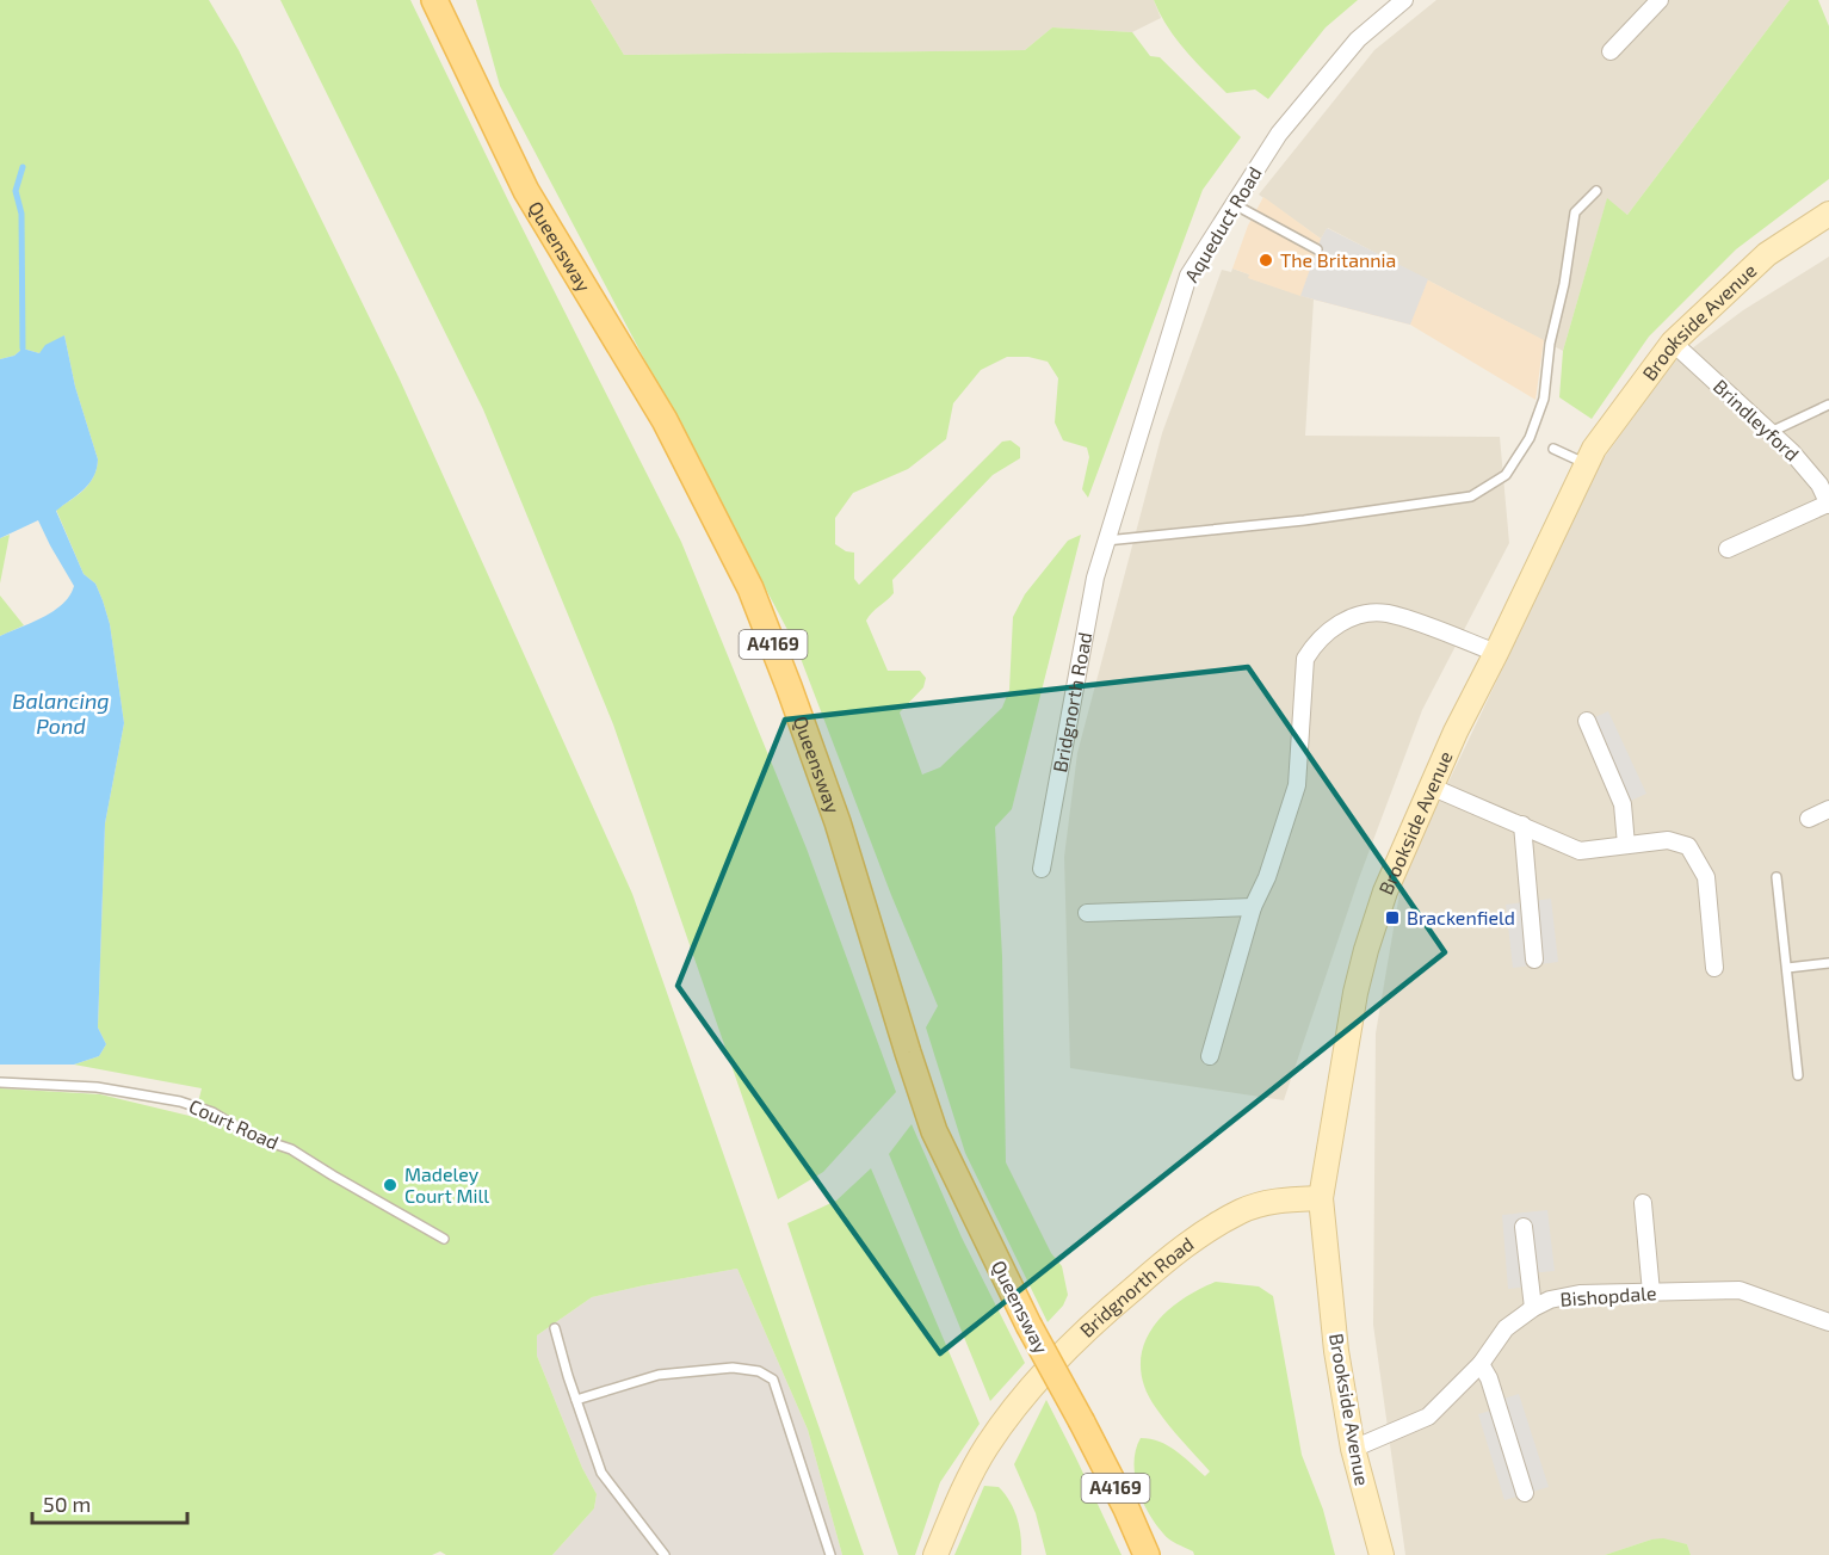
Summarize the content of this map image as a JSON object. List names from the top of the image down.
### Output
{
  "streets": {
    "main road": ["Queensway", "A4169"],
    "street": [
      "Aqueduct Road",
      "Brookside Avenue",
      "Brindleyford",
      "Bridgnorth Road",
      "Bishopdale"
    ],
    "lane": ["Court Road"]
  },
  "crossings": [
    ["Aqueduct Road", "Bridgnorth Road"],
    ["Brookside Avenue", "Brindleyford"],
    ["Brookside Avenue", "Bridgnorth Road"],
    ["Brookside Avenue", "Bishopdale"]
  ],
  "water": ["Balancing Pond"],
  "places": {
    "other": ["The Britannia", "Madeley Court Mill"],
    "transit": ["Brackenfield"]
  },
  "scale_bar": "50 m"
}
